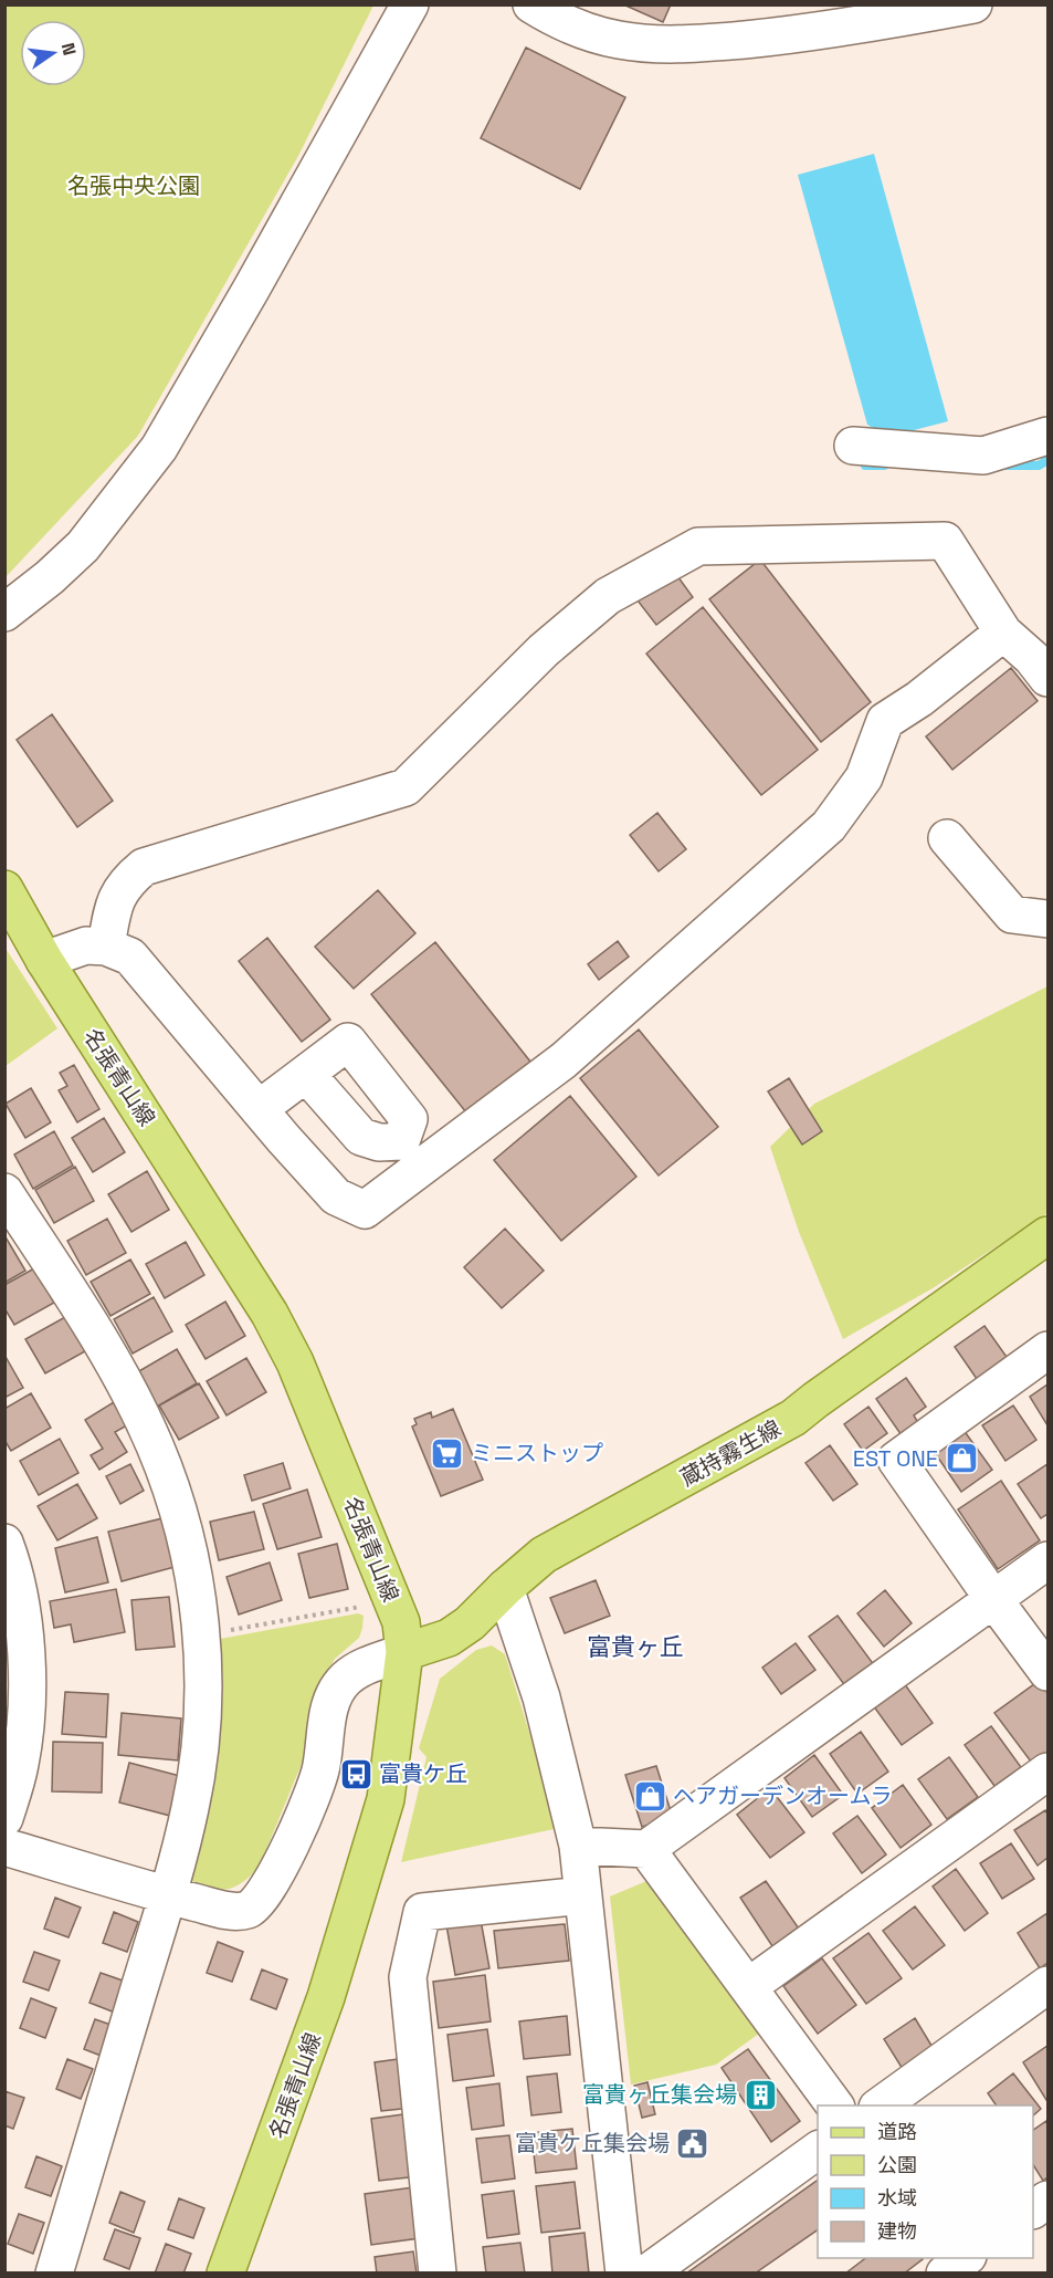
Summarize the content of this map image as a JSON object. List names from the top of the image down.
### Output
{
  "streets": {
    "main road": ["名張青山線", "蔵持霧生線"]
  },
  "crossings": [
    ["名張青山線", "蔵持霧生線"]
  ],
  "districts": ["富貴ヶ丘"],
  "parks": ["名張中央公園"],
  "places": {
    "supermarket": ["ミニストップ"],
    "shop": ["EST ONE", "ヘアガーデンオームラ"],
    "bus stop": ["富貴ケ丘"],
    "building": ["富貴ヶ丘集会場"],
    "public building": ["富貴ケ丘集会場"]
  },
  "legend": [
    "道路",
    "公園",
    "水域",
    "建物"
  ],
  "north": "right"
}
